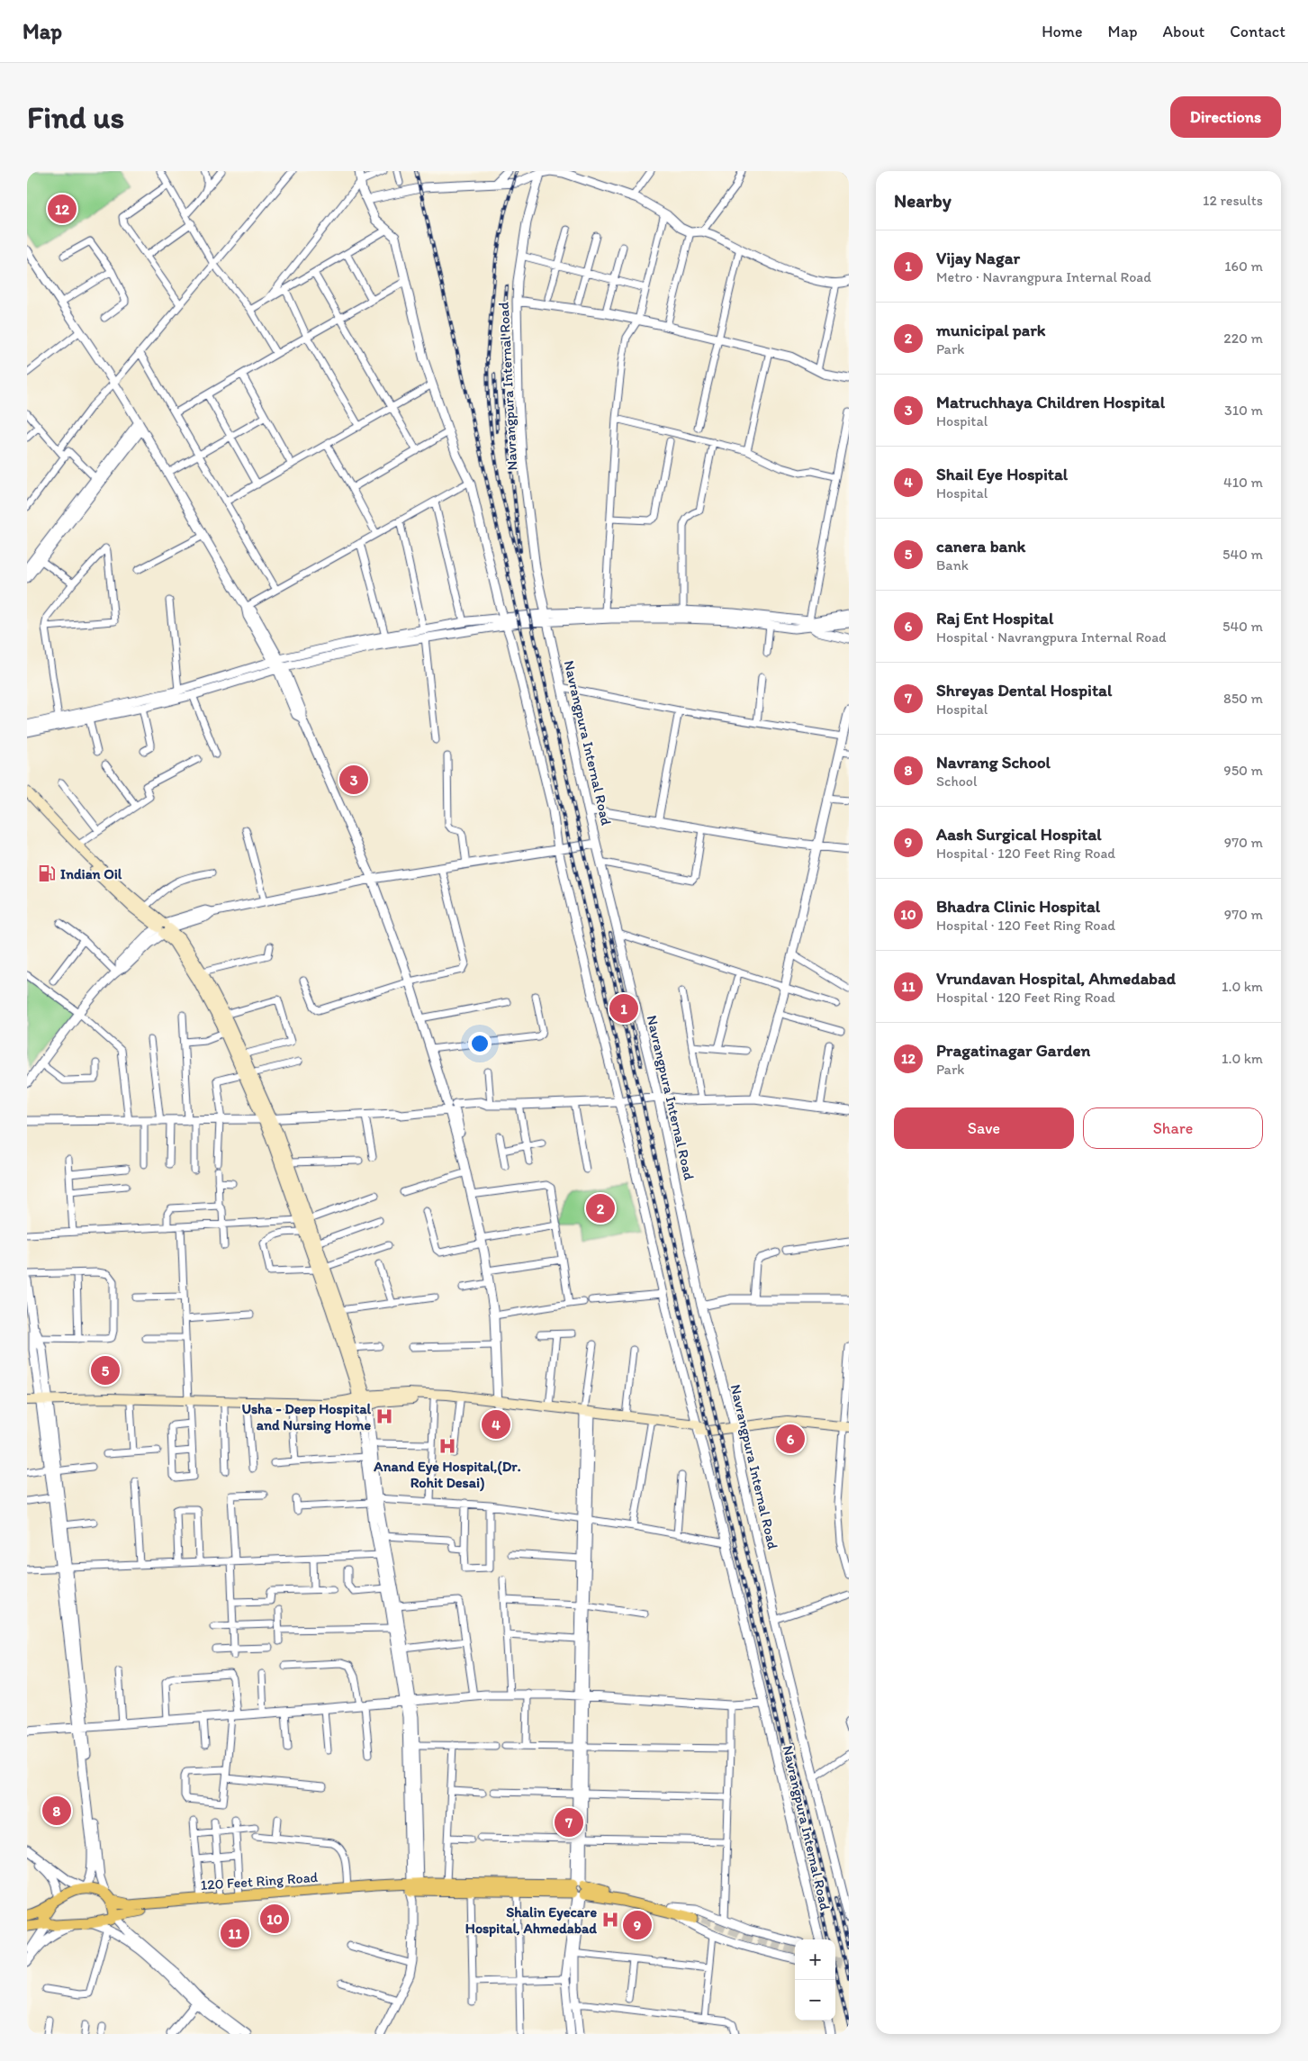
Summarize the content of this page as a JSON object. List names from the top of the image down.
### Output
{
  "streets": {
    "main road": ["120 Feet Ring Road"],
    "street": ["Navrangpura Internal Road"]
  },
  "places": {
    "fuel station": ["Indian Oil"],
    "hospital": ["Usha - Deep Hospital and Nursing Home", "Anand Eye Hospital,(Dr. Rohit Desai)", "Shalin Eyecare Hospital, Ahmedabad"]
  },
  "page": {
    "header": "Map",
    "nav": [
      "Home",
      "Map",
      "About",
      "Contact"
    ],
    "buttons": [
      "Directions",
      ["Save", "Share"]
    ],
    "title": "Find us",
    "heading": ["Nearby", "12 results"],
    "pins": [
      "12",
      "3",
      "1",
      "2",
      "5",
      "4",
      "6",
      "8",
      "7",
      "10",
      "9",
      "11"
    ],
    "list": [
      {
        "mark": "1",
        "name": "Vijay Nagar",
        "note": "Metro · Navrangpura Internal Road",
        "value": "160 m"
      },
      {
        "mark": "2",
        "name": "municipal park",
        "note": "Park",
        "value": "220 m"
      },
      {
        "mark": "3",
        "name": "Matruchhaya Children Hospital",
        "note": "Hospital",
        "value": "310 m"
      },
      {
        "mark": "4",
        "name": "Shail Eye Hospital",
        "note": "Hospital",
        "value": "410 m"
      },
      {
        "mark": "5",
        "name": "canera bank",
        "note": "Bank",
        "value": "540 m"
      },
      {
        "mark": "6",
        "name": "Raj Ent Hospital",
        "note": "Hospital · Navrangpura Internal Road",
        "value": "540 m"
      },
      {
        "mark": "7",
        "name": "Shreyas Dental Hospital",
        "note": "Hospital",
        "value": "850 m"
      },
      {
        "mark": "8",
        "name": "Navrang School",
        "note": "School",
        "value": "950 m"
      },
      {
        "mark": "9",
        "name": "Aash Surgical Hospital",
        "note": "Hospital · 120 Feet Ring Road",
        "value": "970 m"
      },
      {
        "mark": "10",
        "name": "Bhadra Clinic Hospital",
        "note": "Hospital · 120 Feet Ring Road",
        "value": "970 m"
      },
      {
        "mark": "11",
        "name": "Vrundavan Hospital, Ahmedabad",
        "note": "Hospital · 120 Feet Ring Road",
        "value": "1.0 km"
      },
      {
        "mark": "12",
        "name": "Pragatinagar Garden",
        "note": "Park",
        "value": "1.0 km"
      }
    ],
    "map_buttons": ["+", "−"]
  }
}
